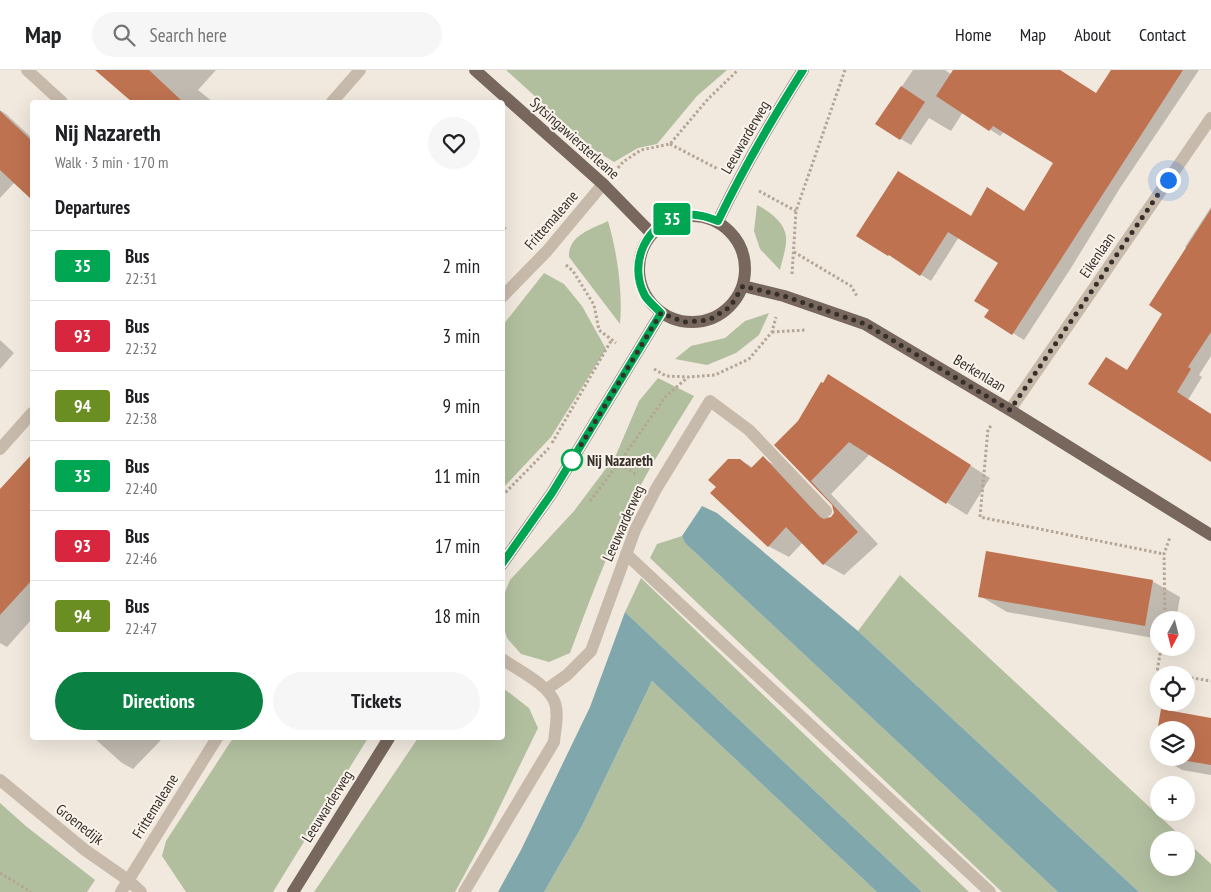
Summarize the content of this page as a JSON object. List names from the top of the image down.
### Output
{
  "streets": {
    "main road": ["Leeuwarderweg", "Sytsingawiersterleane", "Berkenlaan"],
    "street": ["Frittemaleane", "Eikenlaan", "Groenedijk"]
  },
  "crossings": [
    ["Leeuwarderweg", "Sytsingawiersterleane"],
    ["Leeuwarderweg", "Berkenlaan"],
    ["Sytsingawiersterleane", "Frittemaleane"],
    ["Sytsingawiersterleane", "Berkenlaan"],
    ["Frittemaleane", "Groenedijk"],
    ["Eikenlaan", "Berkenlaan"]
  ],
  "places": ["Nij Nazareth"],
  "lines": ["bus line 35"],
  "north": "bottom",
  "page": {
    "header": "Map",
    "search": "Search here",
    "nav": [
      "Home",
      "Map",
      "About",
      "Contact"
    ],
    "on_map": "35",
    "heading": [
      ["Nij Nazareth", "Walk · 3 min · 170 m"],
      "Departures"
    ],
    "list": [
      {
        "mark": "35",
        "name": "Bus",
        "note": "22:31",
        "value": "2 min"
      },
      {
        "mark": "93",
        "name": "Bus",
        "note": "22:32",
        "value": "3 min"
      },
      {
        "mark": "94",
        "name": "Bus",
        "note": "22:38",
        "value": "9 min"
      },
      {
        "mark": "35",
        "name": "Bus",
        "note": "22:40",
        "value": "11 min"
      },
      {
        "mark": "93",
        "name": "Bus",
        "note": "22:46",
        "value": "17 min"
      },
      {
        "mark": "94",
        "name": "Bus",
        "note": "22:47",
        "value": "18 min"
      }
    ],
    "map_buttons": ["+", "−"],
    "buttons": ["Directions", "Tickets"]
  }
}
